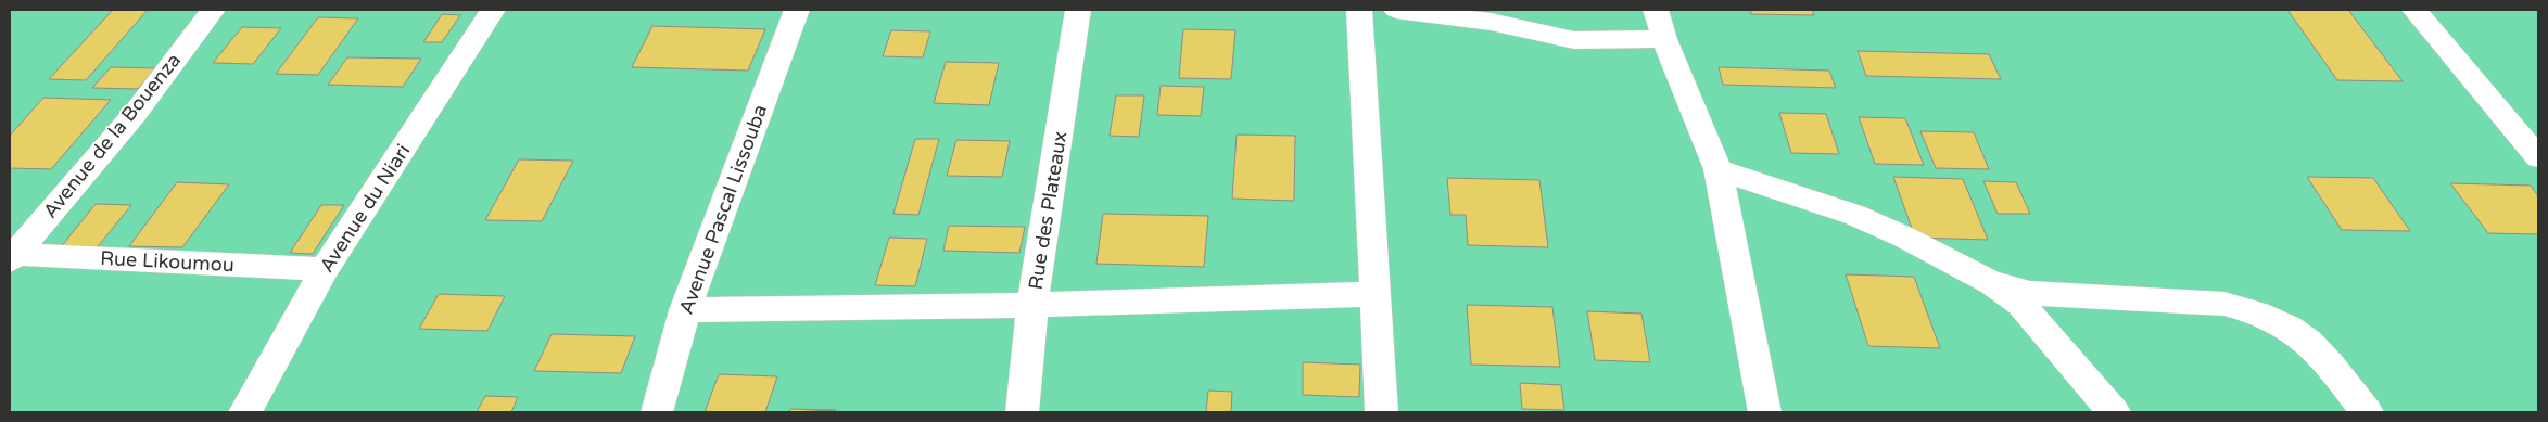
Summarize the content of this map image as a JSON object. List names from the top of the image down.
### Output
{
  "streets": {
    "street": [
      "Avenue de la Bouenza",
      "Avenue du Niari",
      "Avenue Pascal Lissouba",
      "Rue des Plateaux",
      "Rue Likoumou"
    ]
  },
  "crossings": [
    ["Avenue de la Bouenza", "Rue Likoumou"],
    ["Avenue du Niari", "Rue Likoumou"]
  ]
}
